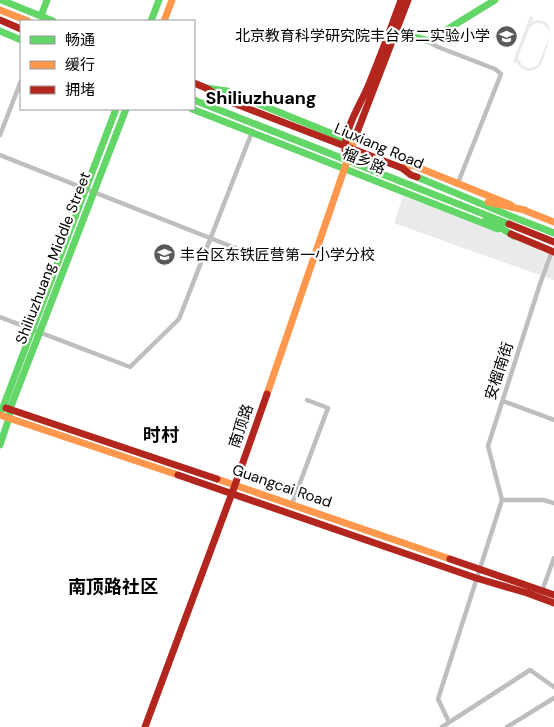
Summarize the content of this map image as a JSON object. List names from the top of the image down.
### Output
{
  "streets": {
    "main road": [
      "Liuxiang Road",
      "榴乡路",
      "Shiliuzhuang Middle Street",
      "南顶路",
      "Guangcai Road"
    ],
    "street": ["安榴南街"]
  },
  "crossings": [
    ["Liuxiang Road", "榴乡路"],
    ["Liuxiang Road", "南顶路"],
    ["榴乡路", "安榴南街"],
    ["榴乡路", "南顶路"],
    ["Shiliuzhuang Middle Street", "Guangcai Road"],
    ["南顶路", "Guangcai Road"]
  ],
  "districts": ["Shiliuzhuang", "时村", "南顶路社区"],
  "places": {
    "school or university": ["北京教育科学研究院丰台第二实验小学", "丰台区东铁匠营第一小学分校"]
  },
  "legend": ["畅通", "缓行", "拥堵"]
}
